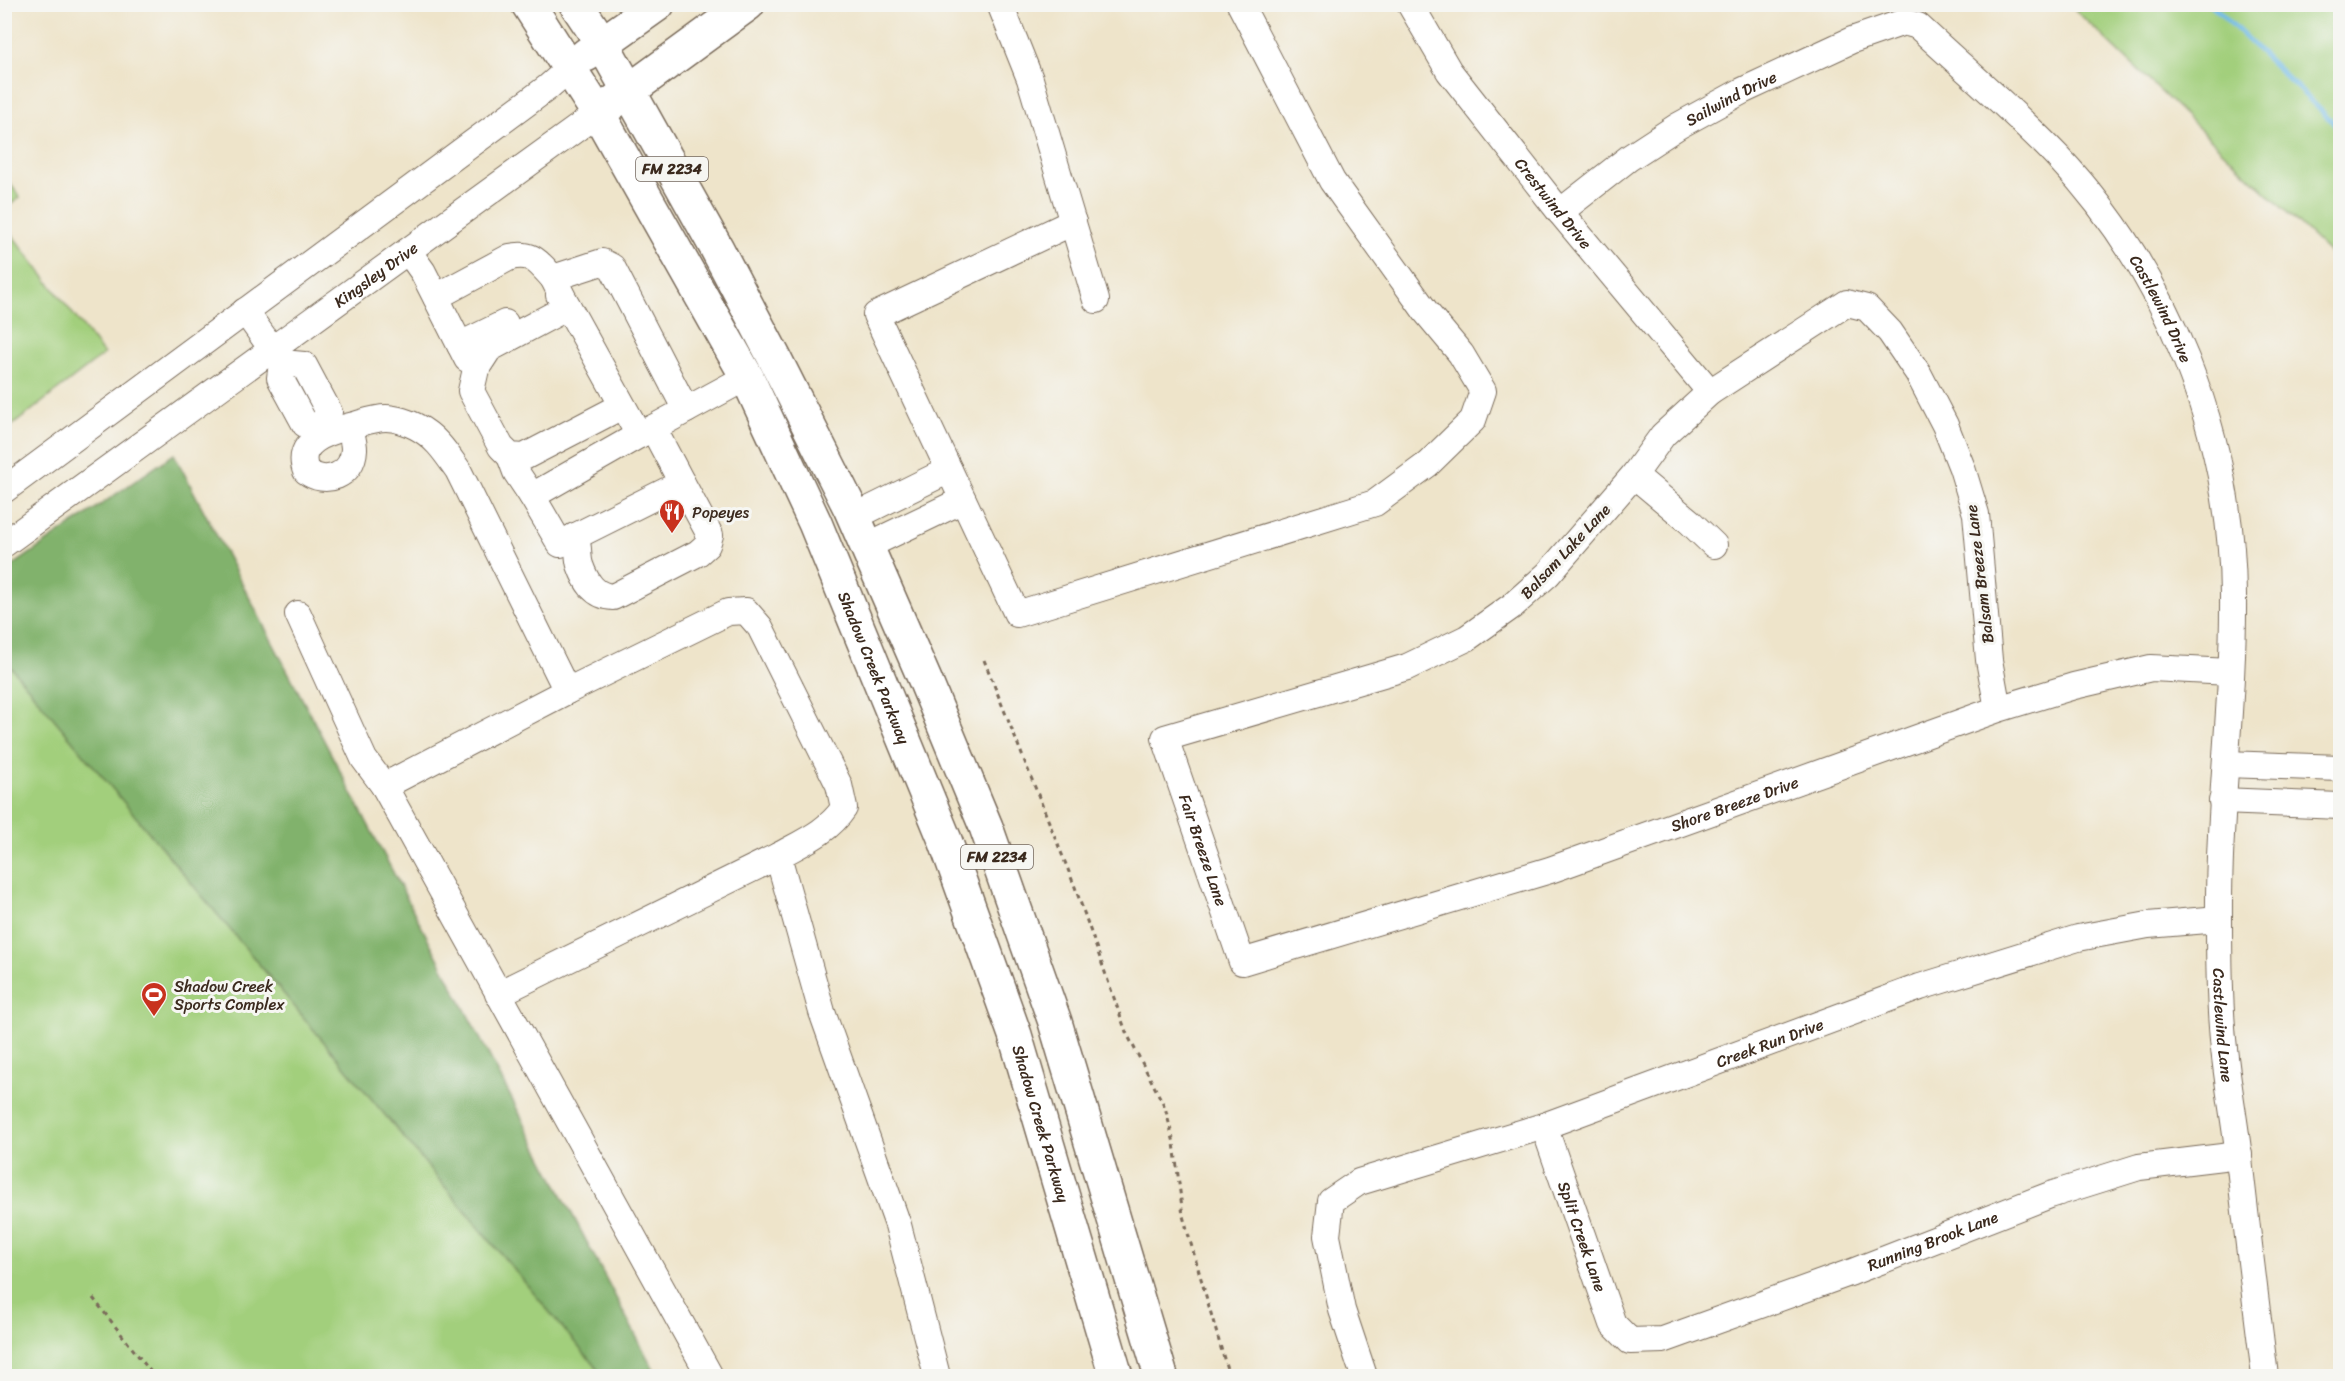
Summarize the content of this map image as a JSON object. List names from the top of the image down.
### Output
{
  "streets": {
    "main road": ["FM 2234", "Kingsley Drive", "Shadow Creek Parkway"],
    "street": [
      "Sailwind Drive",
      "Crestwind Drive",
      "Castlewind Drive",
      "Balsam Lake Lane",
      "Balsam Breeze Lane",
      "Shore Breeze Drive",
      "Fair Breeze Lane",
      "Castlewind Lane",
      "Creek Run Drive",
      "Split Creek Lane",
      "Running Brook Lane"
    ]
  },
  "crossings": [
    ["Sailwind Drive", "Crestwind Drive"],
    ["Sailwind Drive", "Castlewind Drive"],
    ["FM 2234", "Kingsley Drive"],
    ["Crestwind Drive", "Balsam Lake Lane"],
    ["Kingsley Drive", "Shadow Creek Parkway"],
    ["Castlewind Drive", "Shore Breeze Drive"],
    ["Castlewind Drive", "Castlewind Lane"],
    ["Balsam Lake Lane", "Balsam Breeze Lane"],
    ["Balsam Lake Lane", "Fair Breeze Lane"],
    ["Balsam Breeze Lane", "Shore Breeze Drive"],
    ["Shore Breeze Drive", "Fair Breeze Lane"],
    ["Shore Breeze Drive", "Castlewind Lane"],
    ["Castlewind Lane", "Creek Run Drive"],
    ["Castlewind Lane", "Running Brook Lane"],
    ["Creek Run Drive", "Split Creek Lane"],
    ["Split Creek Lane", "Running Brook Lane"]
  ],
  "places": {
    "restaurant": ["Popeyes"],
    "sports": ["Shadow Creek Sports Complex"]
  }
}
